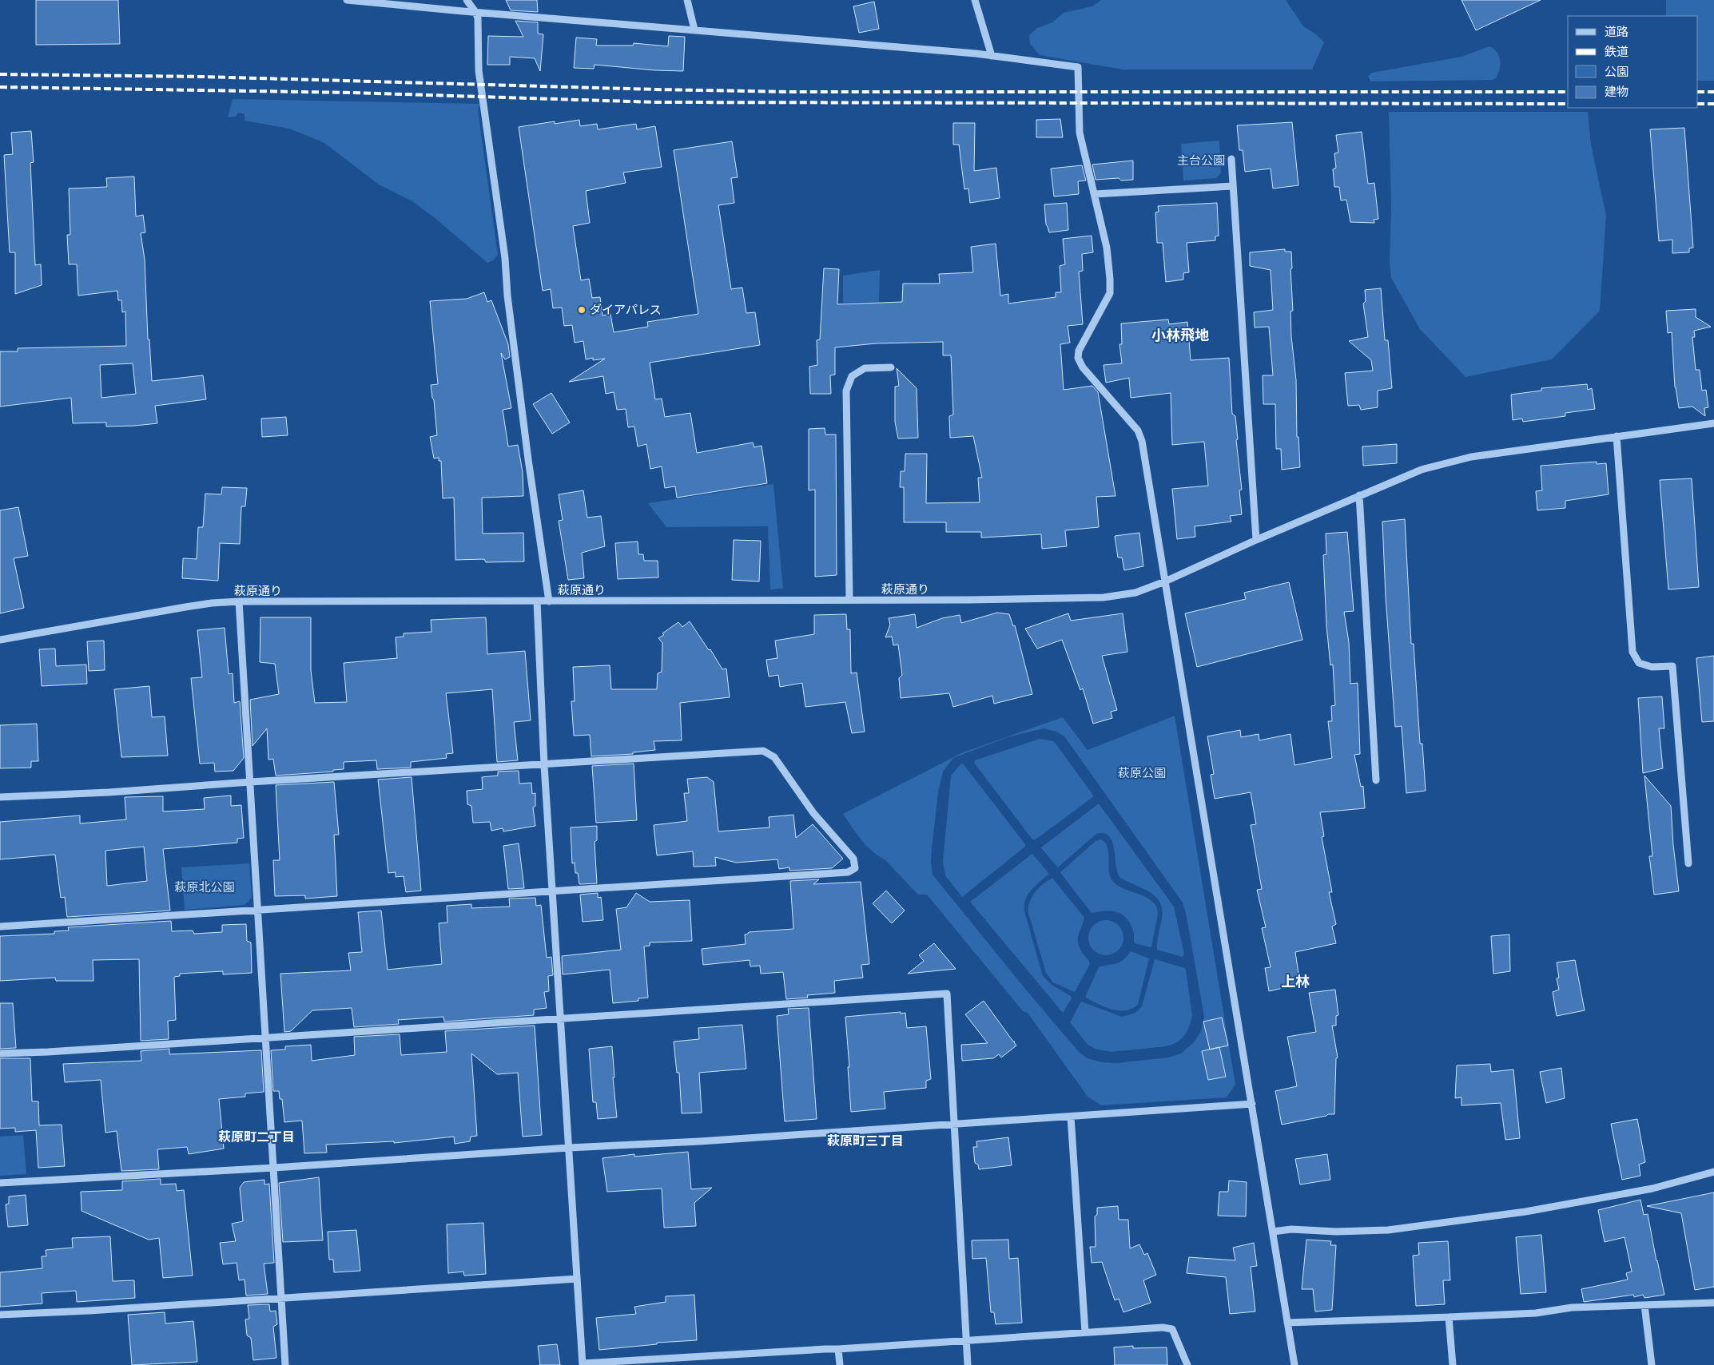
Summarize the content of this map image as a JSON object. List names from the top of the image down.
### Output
{
  "streets": {
    "street": ["萩原通り"]
  },
  "districts": [
    "小林飛地",
    "上林",
    "萩原町二丁目",
    "萩原町三丁目"
  ],
  "parks": ["主台公園", "萩原公園", "萩原北公園"],
  "places": ["ダイアパレス"],
  "legend": [
    "道路",
    "鉄道",
    "公園",
    "建物"
  ]
}
